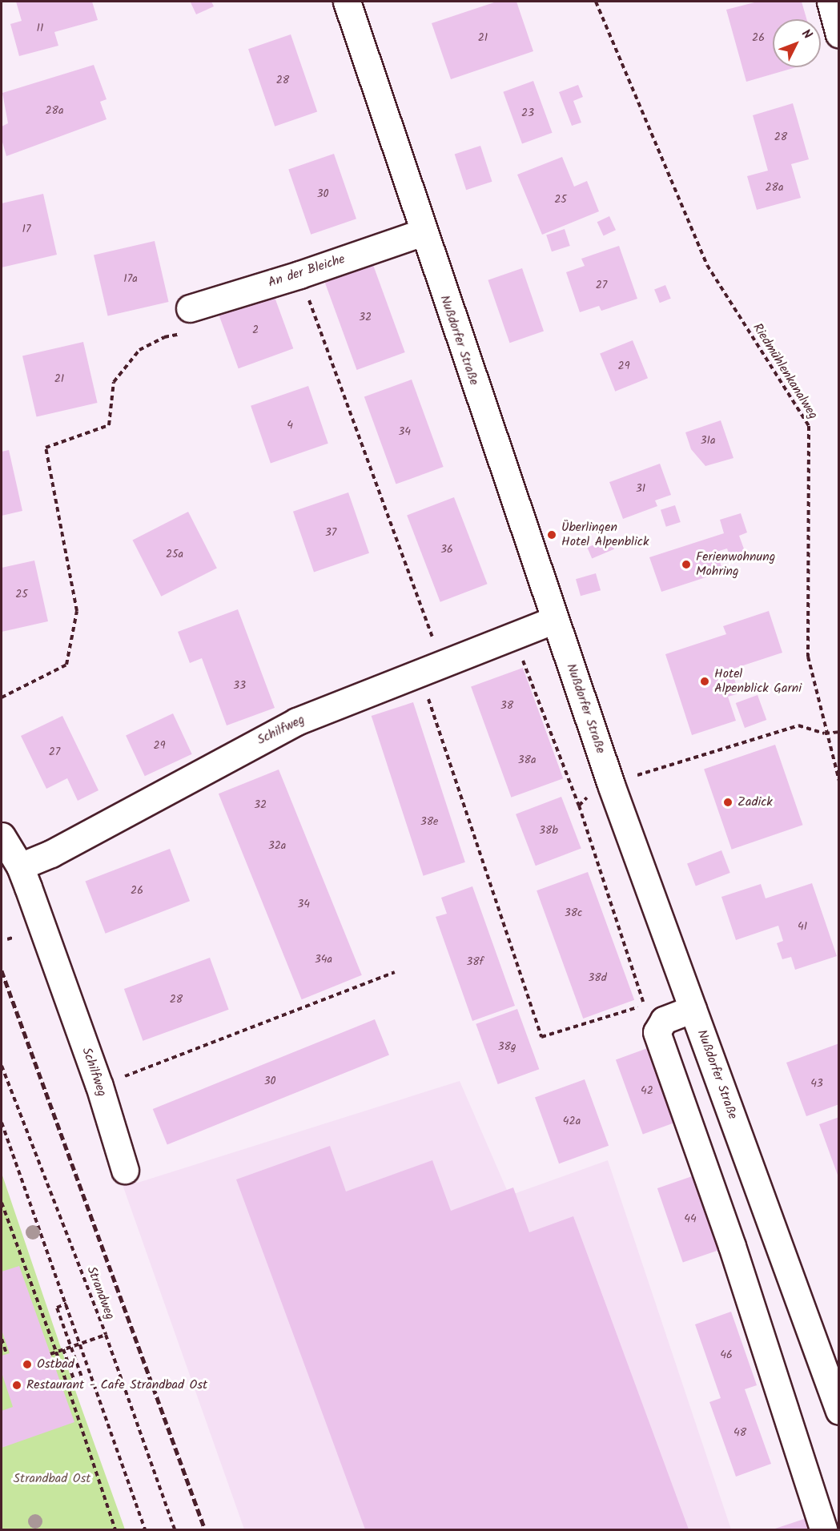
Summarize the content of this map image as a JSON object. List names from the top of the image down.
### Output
{
  "streets": {
    "street": ["An der Bleiche", "Nußdorfer Straße", "Schilfweg"],
    "path": ["Riedmühlenkanalweg", "Strandweg"]
  },
  "crossings": [
    ["An der Bleiche", "Nußdorfer Straße"],
    ["Nußdorfer Straße", "Schilfweg"]
  ],
  "parks": ["Strandbad Ost"],
  "places": [
    "Überlingen Hotel Alpenblick",
    "Ferienwohnung Mohring",
    "Hotel Alpenblick Garni",
    "Zadick",
    "Ostbad",
    "Restaurant - Cafe Strandbad Ost"
  ],
  "house_numbers": [
    "11",
    "21",
    "26",
    "28",
    "28a",
    "23",
    "28",
    "28a",
    "30",
    "25",
    "17",
    "17a",
    "27",
    "32",
    "2",
    "29",
    "21",
    "4",
    "34",
    "31a",
    "31",
    "37",
    "36",
    "25a",
    "25",
    "33",
    "38",
    "29",
    "27",
    "38a",
    "32",
    "38e",
    "38b",
    "32a",
    "26",
    "34",
    "38c",
    "41",
    "34a",
    "38f",
    "38d",
    "28",
    "38g",
    "30",
    "43",
    "42",
    "42a",
    "44",
    "46",
    "48"
  ],
  "north": "top right"
}
